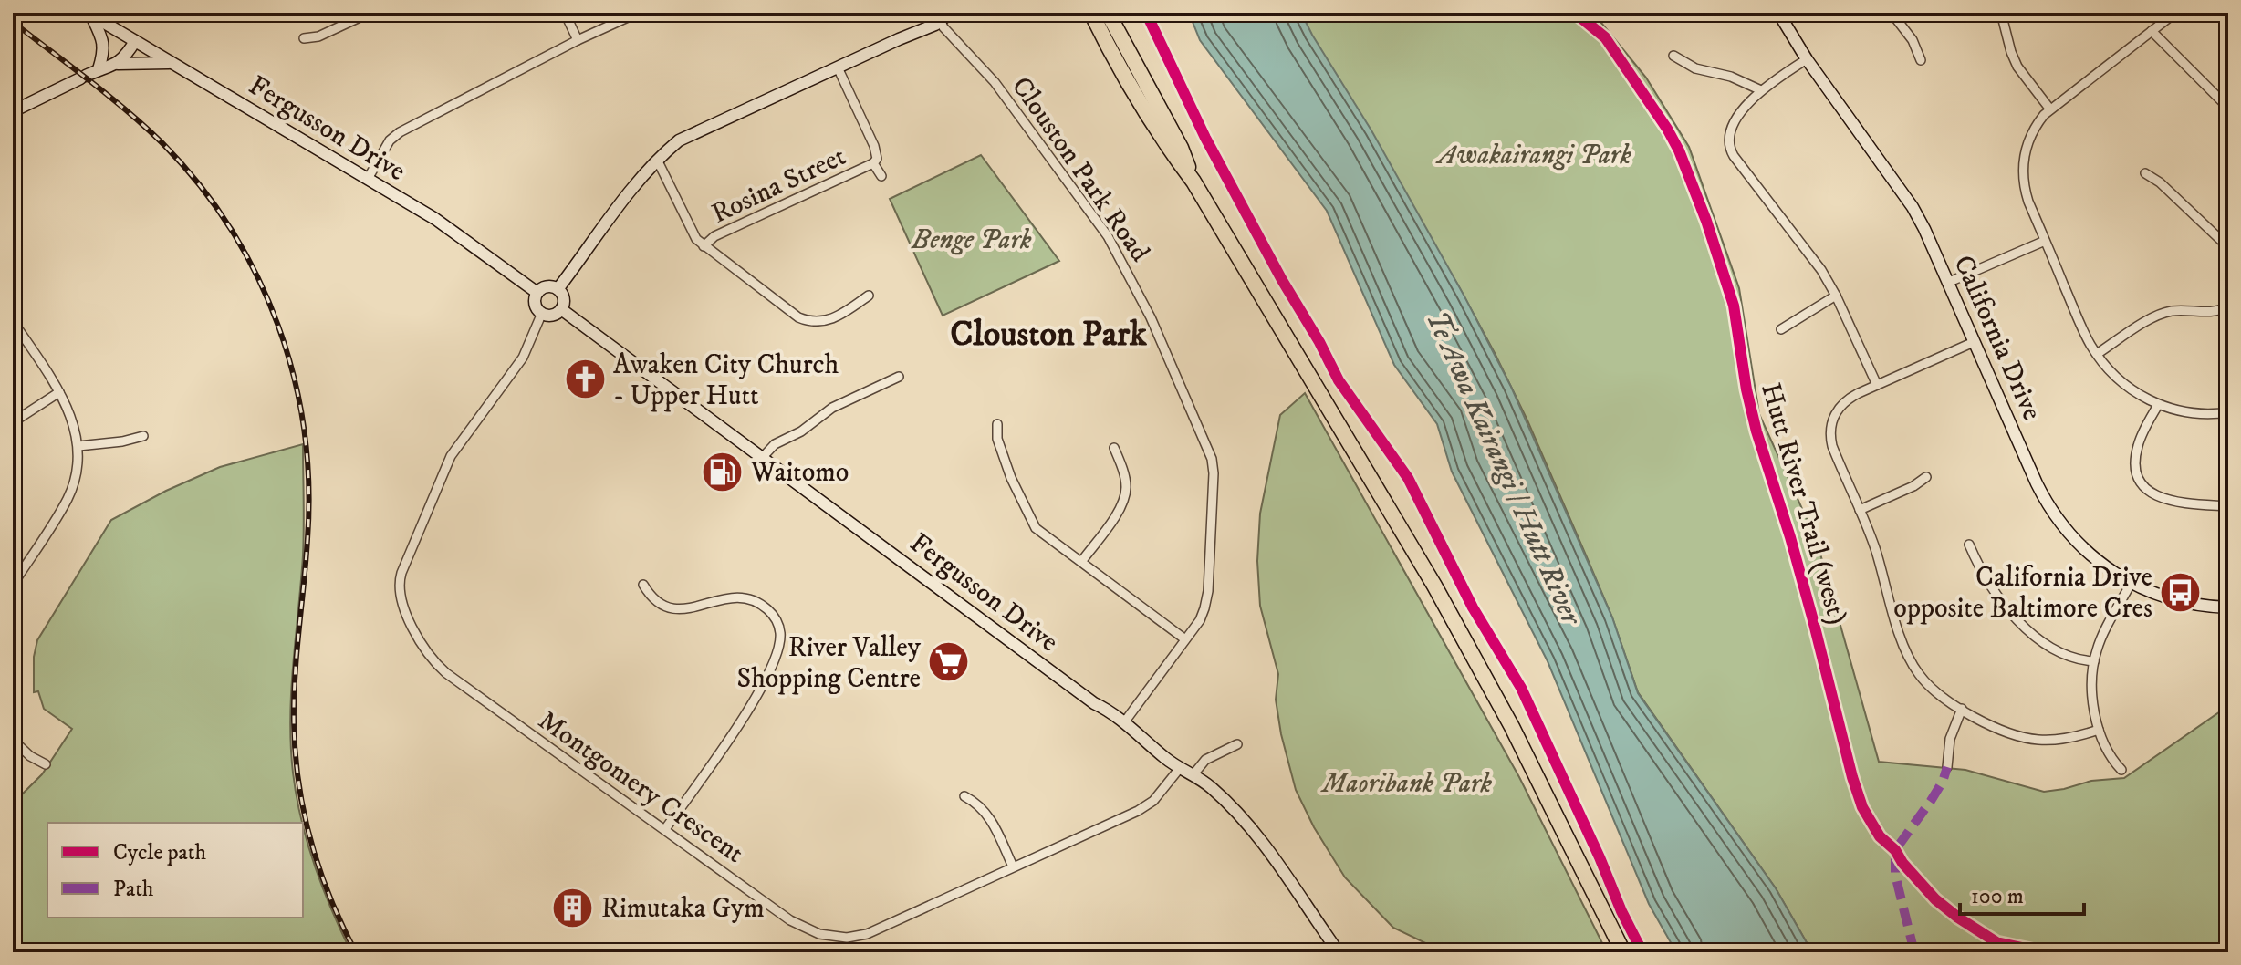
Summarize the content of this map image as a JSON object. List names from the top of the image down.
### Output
{
  "streets": {
    "main road": ["Fergusson Drive", "California Drive"],
    "street": ["Clouston Park Road", "Rosina Street", "Montgomery Crescent"],
    "cycle path": ["Hutt River Trail (west)"]
  },
  "crossings": [
    ["Fergusson Drive", "Clouston Park Road"],
    ["Fergusson Drive", "Montgomery Crescent"]
  ],
  "districts": ["Clouston Park"],
  "water": ["Te Awa Kairangi / Hutt River"],
  "parks": ["Awakairangi Park", "Benge Park", "Maoribank Park"],
  "places": {
    "church": ["Awaken City Church - Upper Hutt"],
    "fuel station": ["Waitomo"],
    "bus stop": ["California Drive opposite Baltimore Cres"],
    "supermarket": ["River Valley Shopping Centre"],
    "building": ["Rimutaka Gym"]
  },
  "legend": ["Cycle path", "Path"],
  "scale_bar": "100 m"
}
